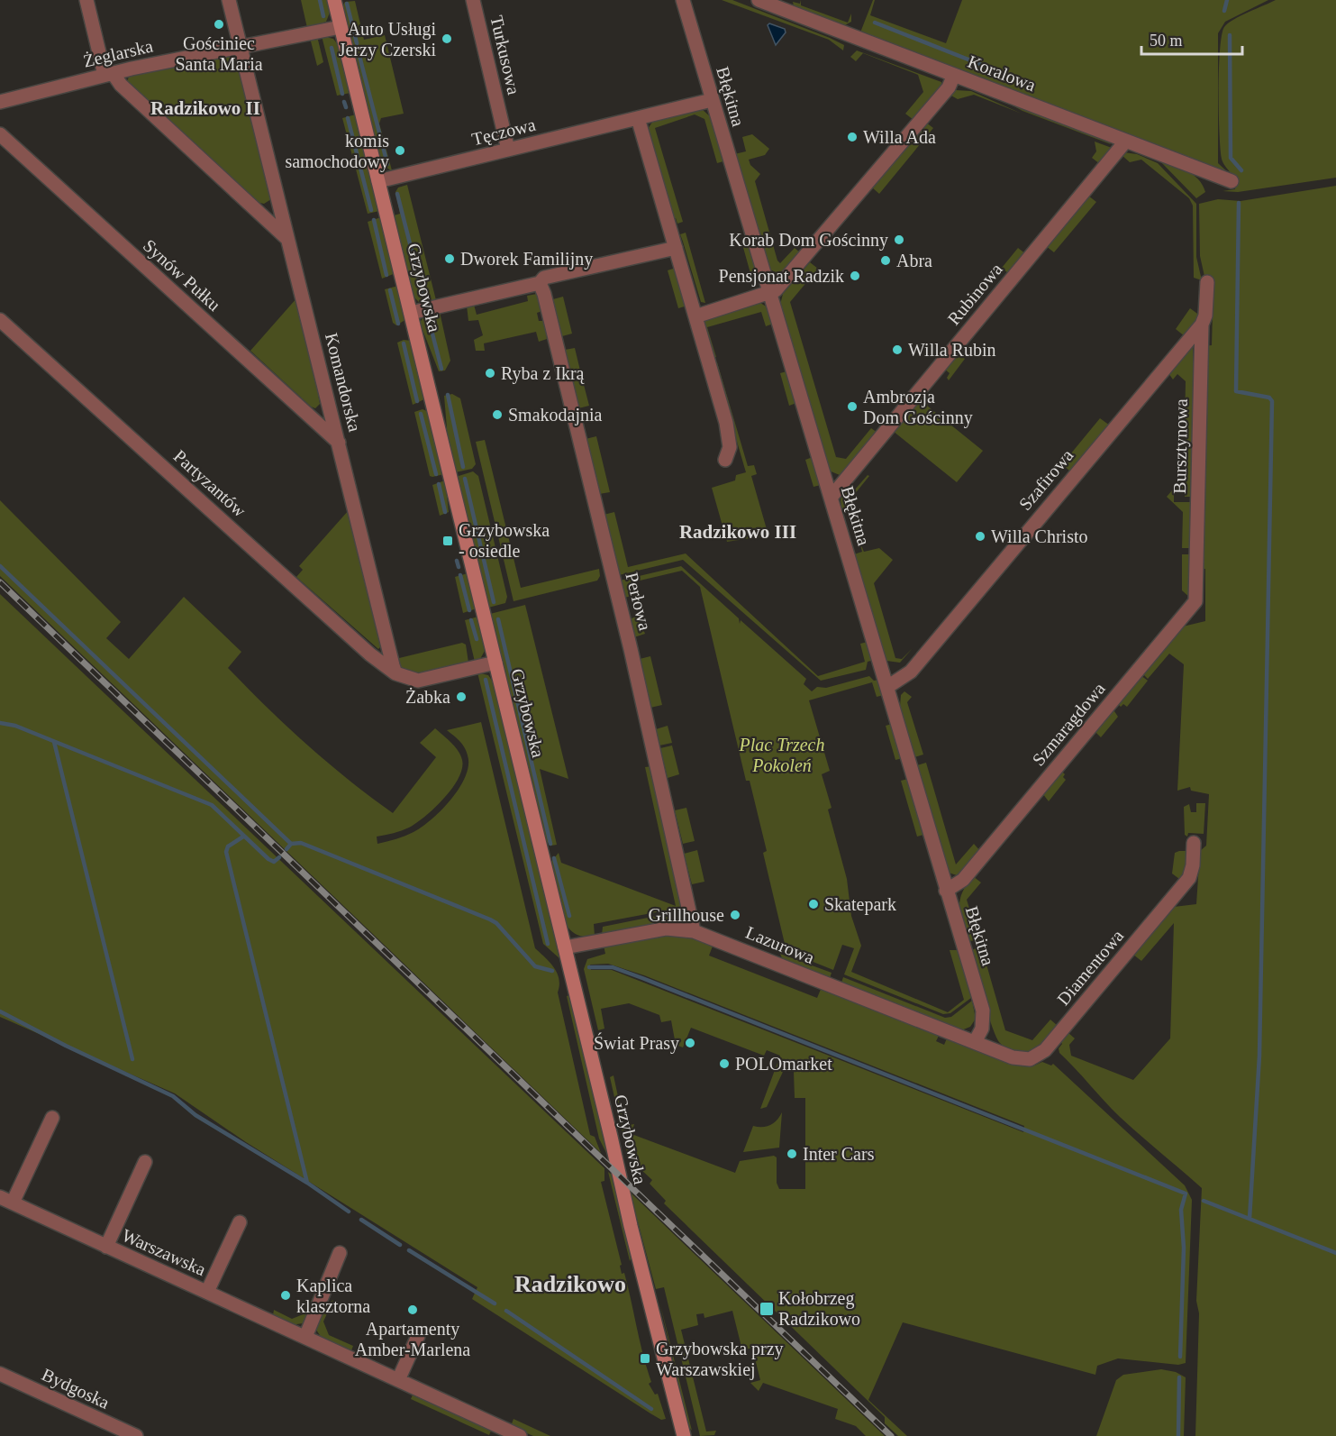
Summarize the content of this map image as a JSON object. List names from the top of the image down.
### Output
{
  "streets": {
    "street": [
      "Żeglarska",
      "Turkusowa",
      "Koralowa",
      "Błękitna",
      "Tęczowa",
      "Synów Pułku",
      "Grzybowska",
      "Rubinowa",
      "Komandorska",
      "Bursztynowa",
      "Szafirowa",
      "Partyzantów",
      "Perłowa",
      "Szmaragdowa",
      "Lazurowa",
      "Diamentowa",
      "Warszawska",
      "Bydgoska"
    ]
  },
  "crossings": [
    ["Żeglarska", "Grzybowska"],
    ["Żeglarska", "Komandorska"],
    ["Turkusowa", "Tęczowa"],
    ["Koralowa", "Rubinowa"],
    ["Błękitna", "Tęczowa"],
    ["Błękitna", "Rubinowa"],
    ["Błękitna", "Szafirowa"],
    ["Błękitna", "Szmaragdowa"],
    ["Błękitna", "Lazurowa"],
    ["Błękitna", "Diamentowa"],
    ["Tęczowa", "Grzybowska"],
    ["Synów Pułku", "Komandorska"],
    ["Grzybowska", "Lazurowa"],
    ["Komandorska", "Partyzantów"],
    ["Bursztynowa", "Szafirowa"],
    ["Bursztynowa", "Szmaragdowa"],
    ["Perłowa", "Lazurowa"],
    ["Lazurowa", "Diamentowa"]
  ],
  "districts": ["Radzikowo II", "Radzikowo III", "Radzikowo"],
  "parks": ["Plac Trzech Pokoleń"],
  "places": {
    "other": [
      "Gościniec Santa Maria",
      "Auto Usługi Jerzy Czerski",
      "Willa Ada",
      "komis samochodowy",
      "Korab Dom Gościnny",
      "Dworek Familijny",
      "Abra",
      "Pensjonat Radzik",
      "Willa Rubin",
      "Ryba z Ikrą",
      "Ambrozja Dom Gościnny",
      "Smakodajnia",
      "Willa Christo",
      "Żabka",
      "Skatepark",
      "Grillhouse",
      "Świat Prasy",
      "POLOmarket",
      "Inter Cars",
      "Kaplica klasztorna",
      "Apartamenty Amber-Marlena"
    ],
    "transit": ["Grzybowska - osiedle", "Kołobrzeg Radzikowo", "Grzybowska przy Warszawskiej"]
  },
  "scale_bar": "50 m"
}
